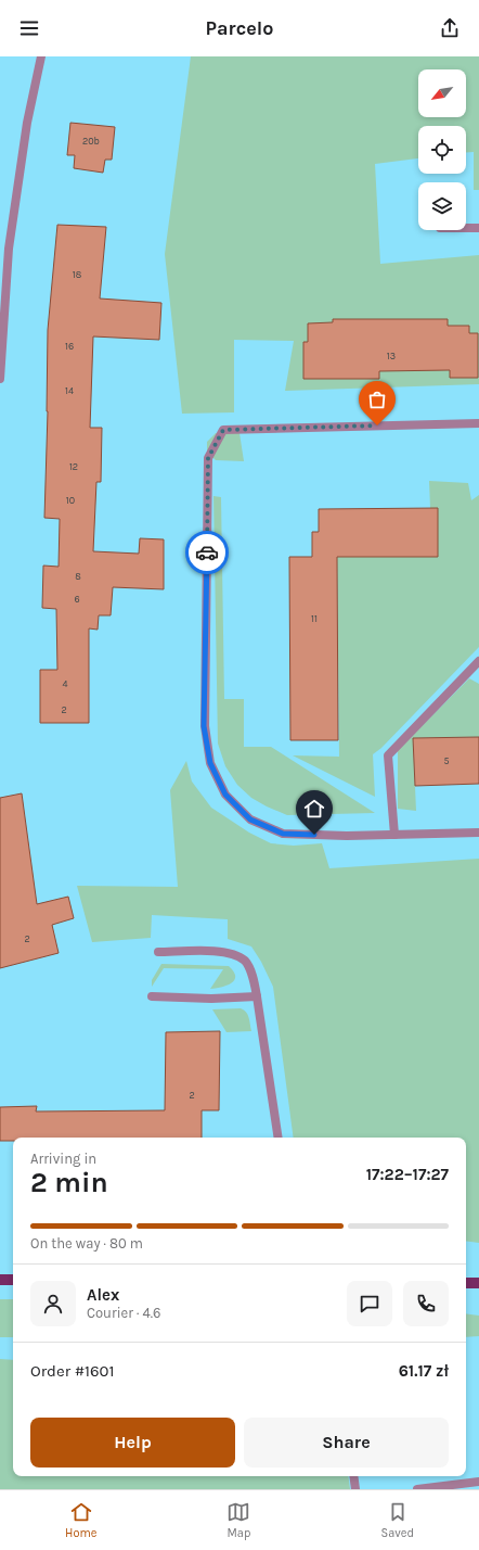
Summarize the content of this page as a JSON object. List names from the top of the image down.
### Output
{
  "house_numbers": [
    "20b",
    "18",
    "16",
    "13",
    "14",
    "12",
    "10",
    "8",
    "6",
    "11",
    "4",
    "2",
    "5",
    "2",
    "2"
  ],
  "north": "bottom left",
  "page": {
    "header": "Parcelo",
    "heading": ["2 min", "Arriving in", "17:22–17:27"],
    "panel": [
      "Alex",
      "Courier · 4.6",
      "Order #1601",
      "61.17 zł"
    ],
    "bar": "On the way · 80 m",
    "buttons": ["Help", "Share"],
    "tabs": ["Home", "Map", "Saved"]
  }
}
